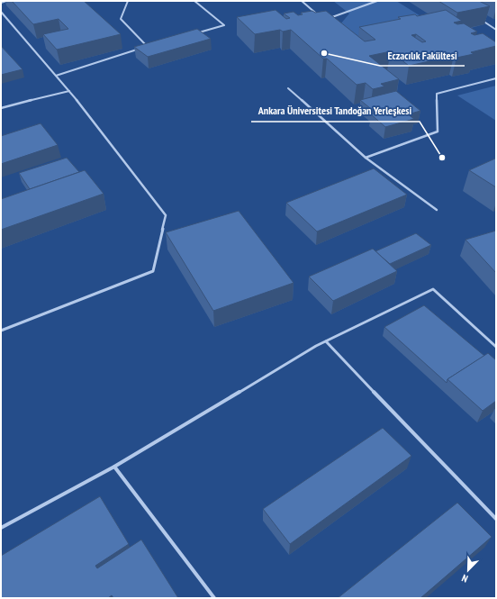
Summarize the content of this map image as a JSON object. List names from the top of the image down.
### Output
{
  "places": ["Eczacılık Fakültesi", "Ankara Üniversitesi Tandoğan Yerleşkesi"],
  "north": "bottom left"
}
